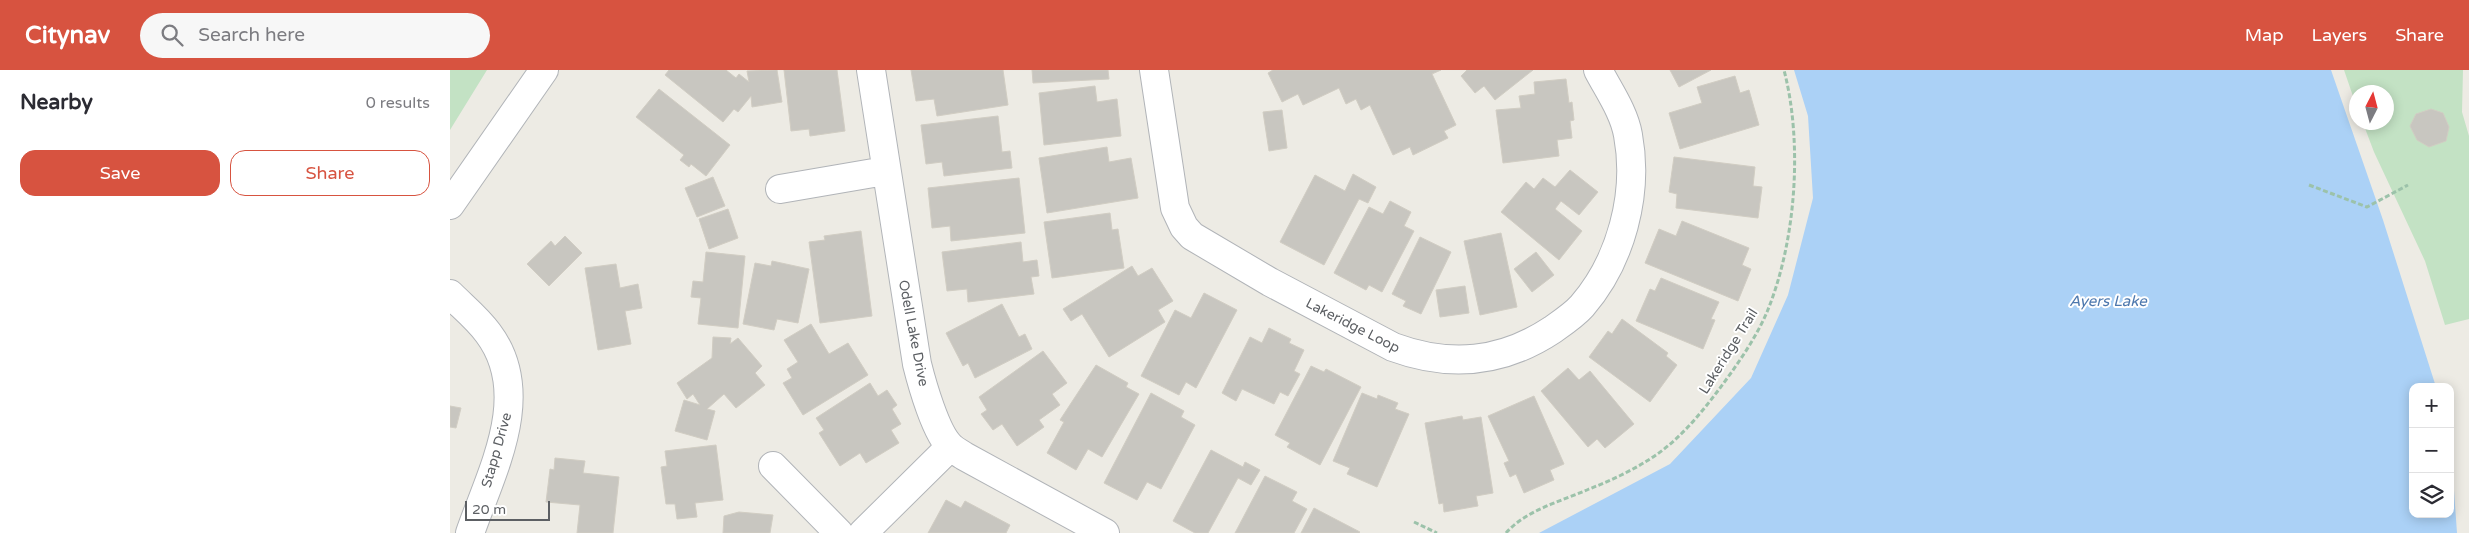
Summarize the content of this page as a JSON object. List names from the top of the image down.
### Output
{
  "streets": {
    "street": ["Lakeridge Loop", "Odell Lake Drive", "Stapp Drive"],
    "path": ["Lakeridge Trail"]
  },
  "water": ["Ayers Lake"],
  "scale_bar": "20 m",
  "north": "top",
  "page": {
    "header": "Citynav",
    "search": "Search here",
    "nav": ["Map", "Layers", "Share"],
    "heading": ["Nearby", "0 results"],
    "buttons": ["Save", "Share"],
    "map_buttons": ["+", "−"],
    "scale": "20 m"
  }
}
